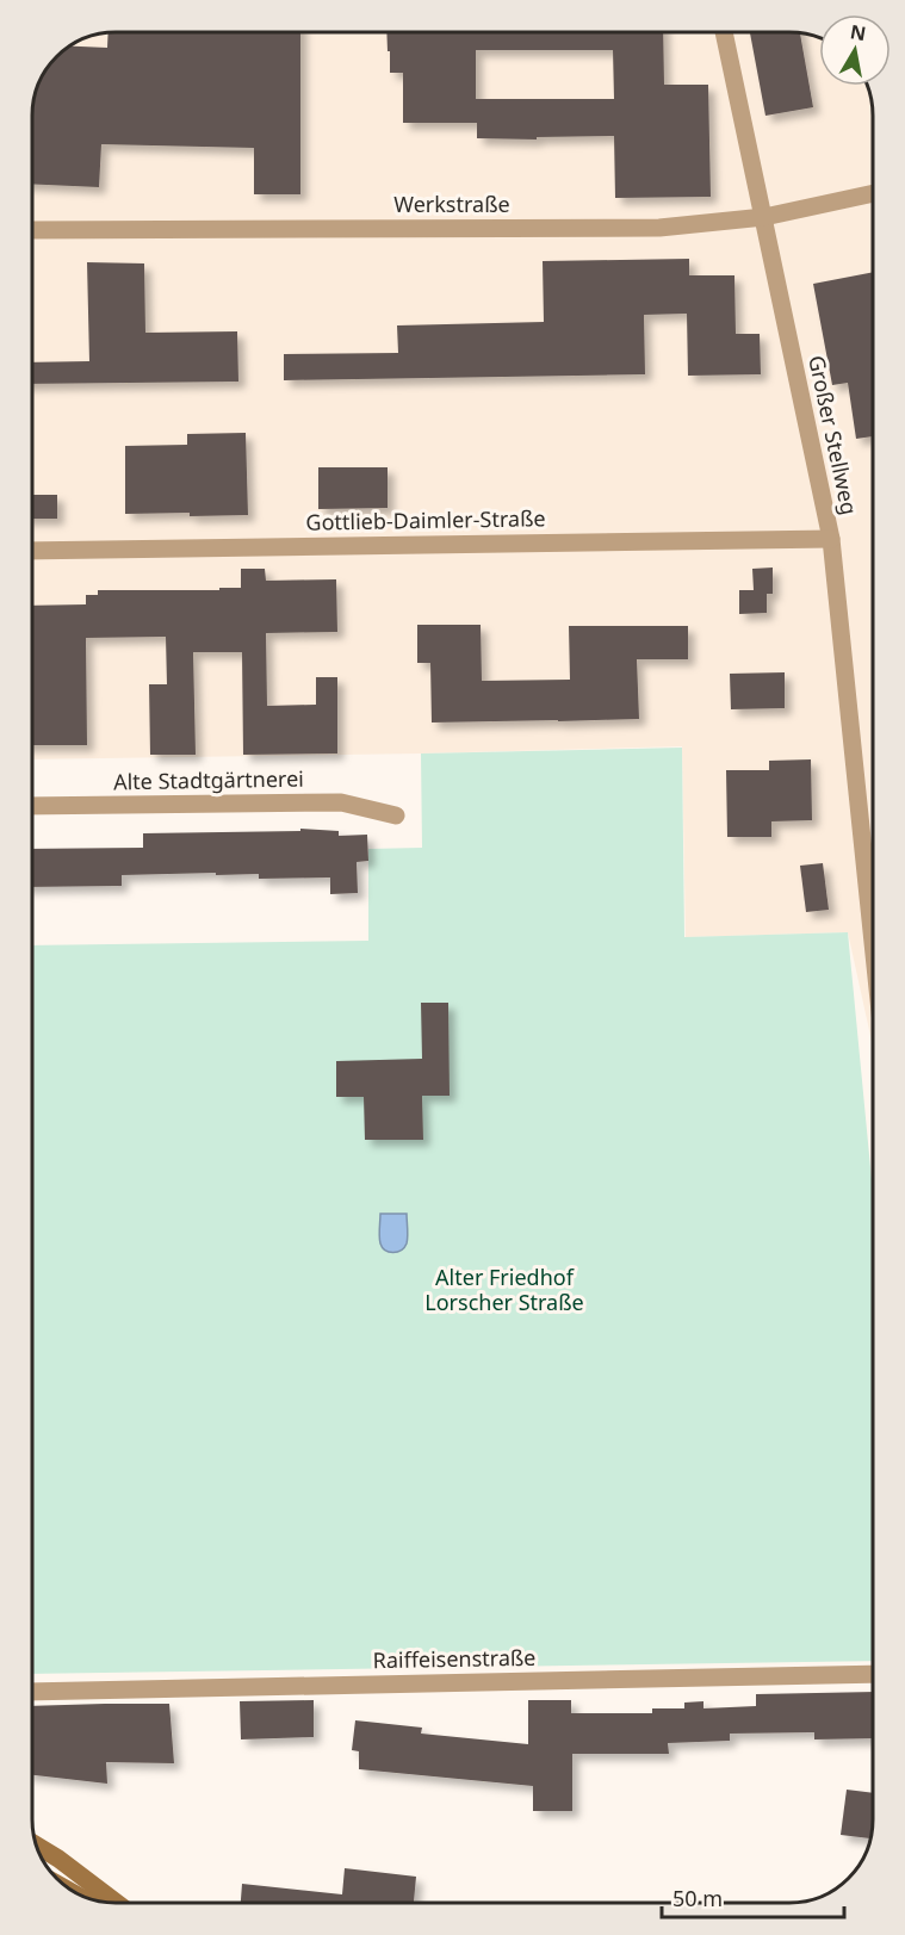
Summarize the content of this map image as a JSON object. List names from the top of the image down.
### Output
{
  "streets": {
    "street": [
      "Werkstraße",
      "Großer Stellweg",
      "Gottlieb-Daimler-Straße",
      "Alte Stadtgärtnerei",
      "Raiffeisenstraße"
    ]
  },
  "crossings": [
    ["Werkstraße", "Großer Stellweg"],
    ["Großer Stellweg", "Gottlieb-Daimler-Straße"]
  ],
  "parks": ["Alter Friedhof Lorscher Straße"],
  "scale_bar": "50 m",
  "north": "top"
}
